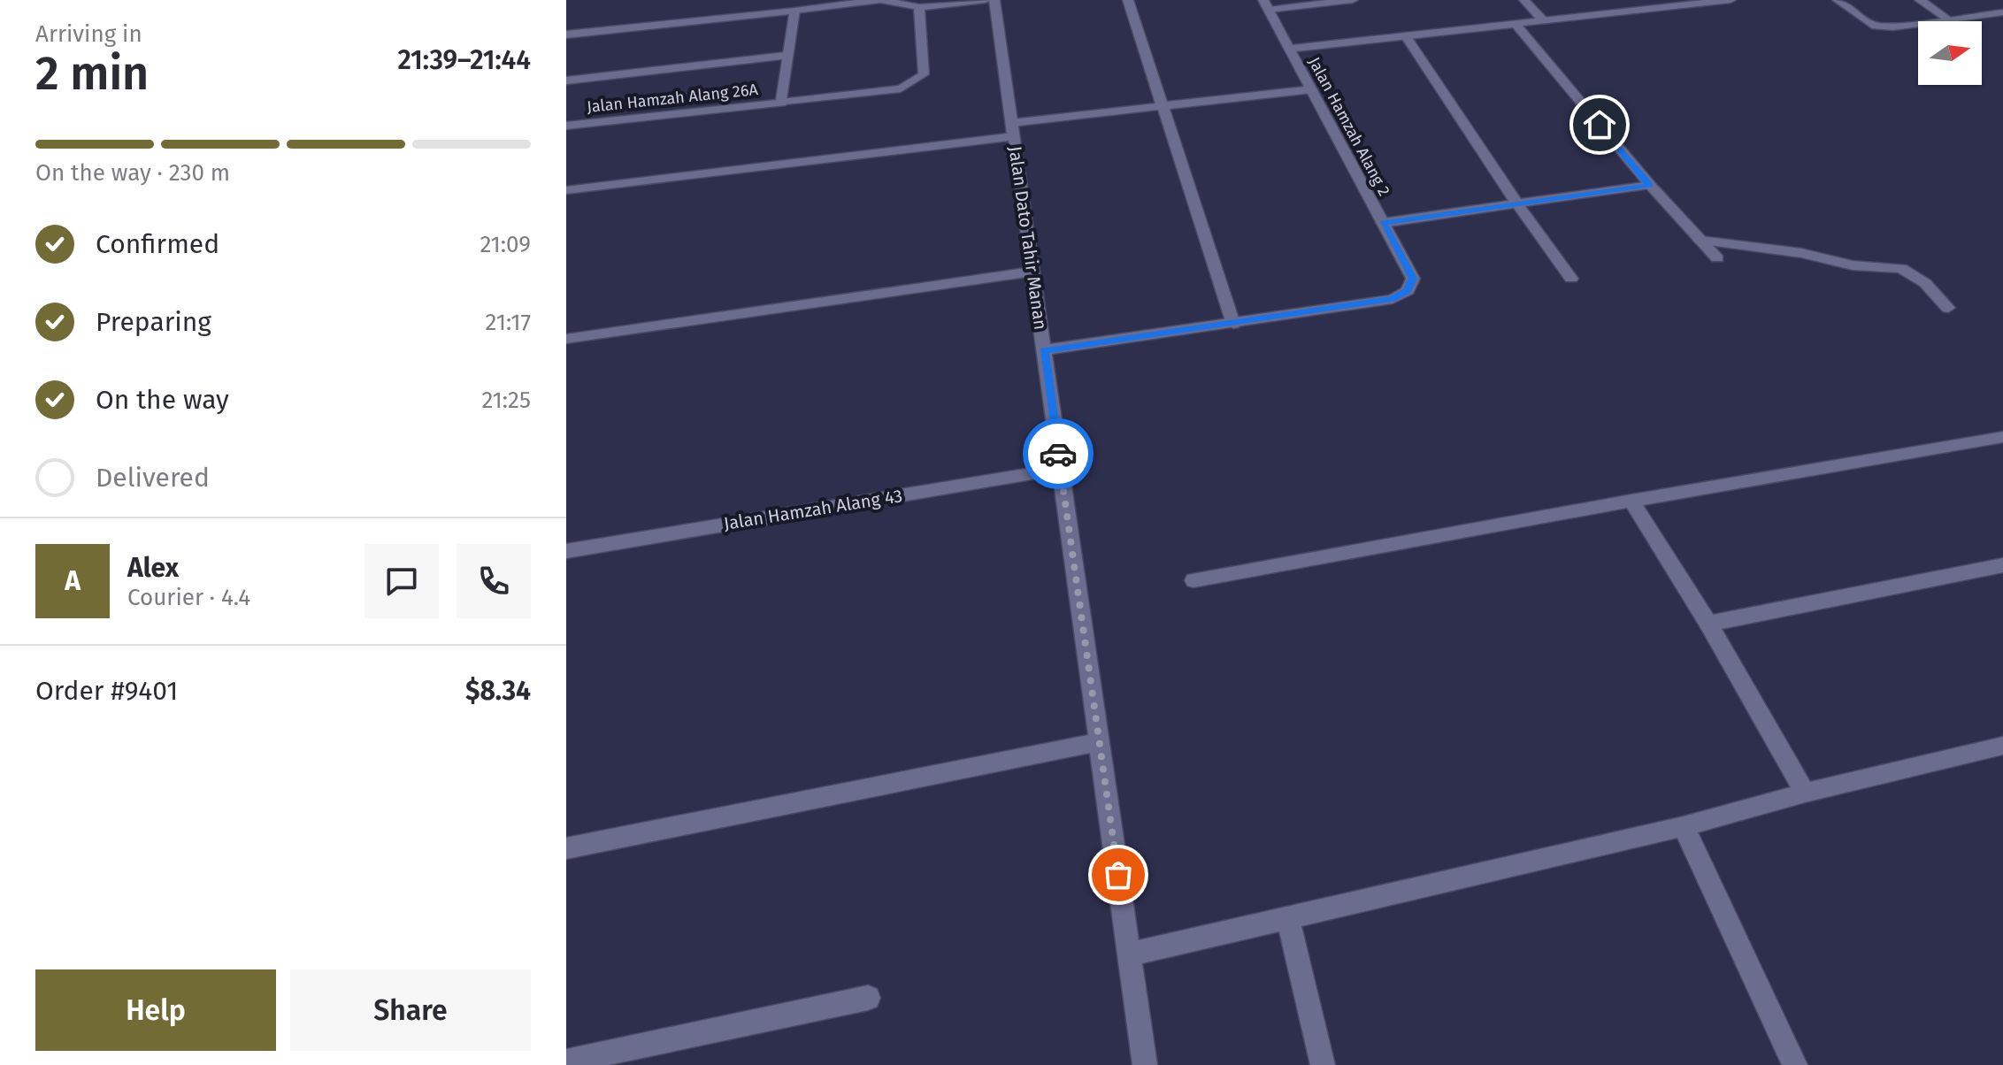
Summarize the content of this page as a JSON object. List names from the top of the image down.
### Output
{
  "streets": {
    "street": [
      "Jalan Hamzah Alang 26A",
      "Jalan Hamzah Alang 2",
      "Jalan Dato Tahir Manan",
      "Jalan Hamzah Alang 43"
    ]
  },
  "crossings": [
    ["Jalan Dato Tahir Manan", "Jalan Hamzah Alang 43"]
  ],
  "north": "right",
  "page": {
    "heading": ["2 min", "Arriving in", "21:39–21:44"],
    "panel": [
      "Alex",
      "Courier · 4.4",
      "Order #9401",
      "$8.34"
    ],
    "bar": "On the way · 230 m",
    "list": [
      ["Confirmed", "21:09"],
      ["Preparing", "21:17"],
      ["On the way", "21:25"],
      "Delivered"
    ],
    "round": "A",
    "buttons": ["Help", "Share"]
  }
}
